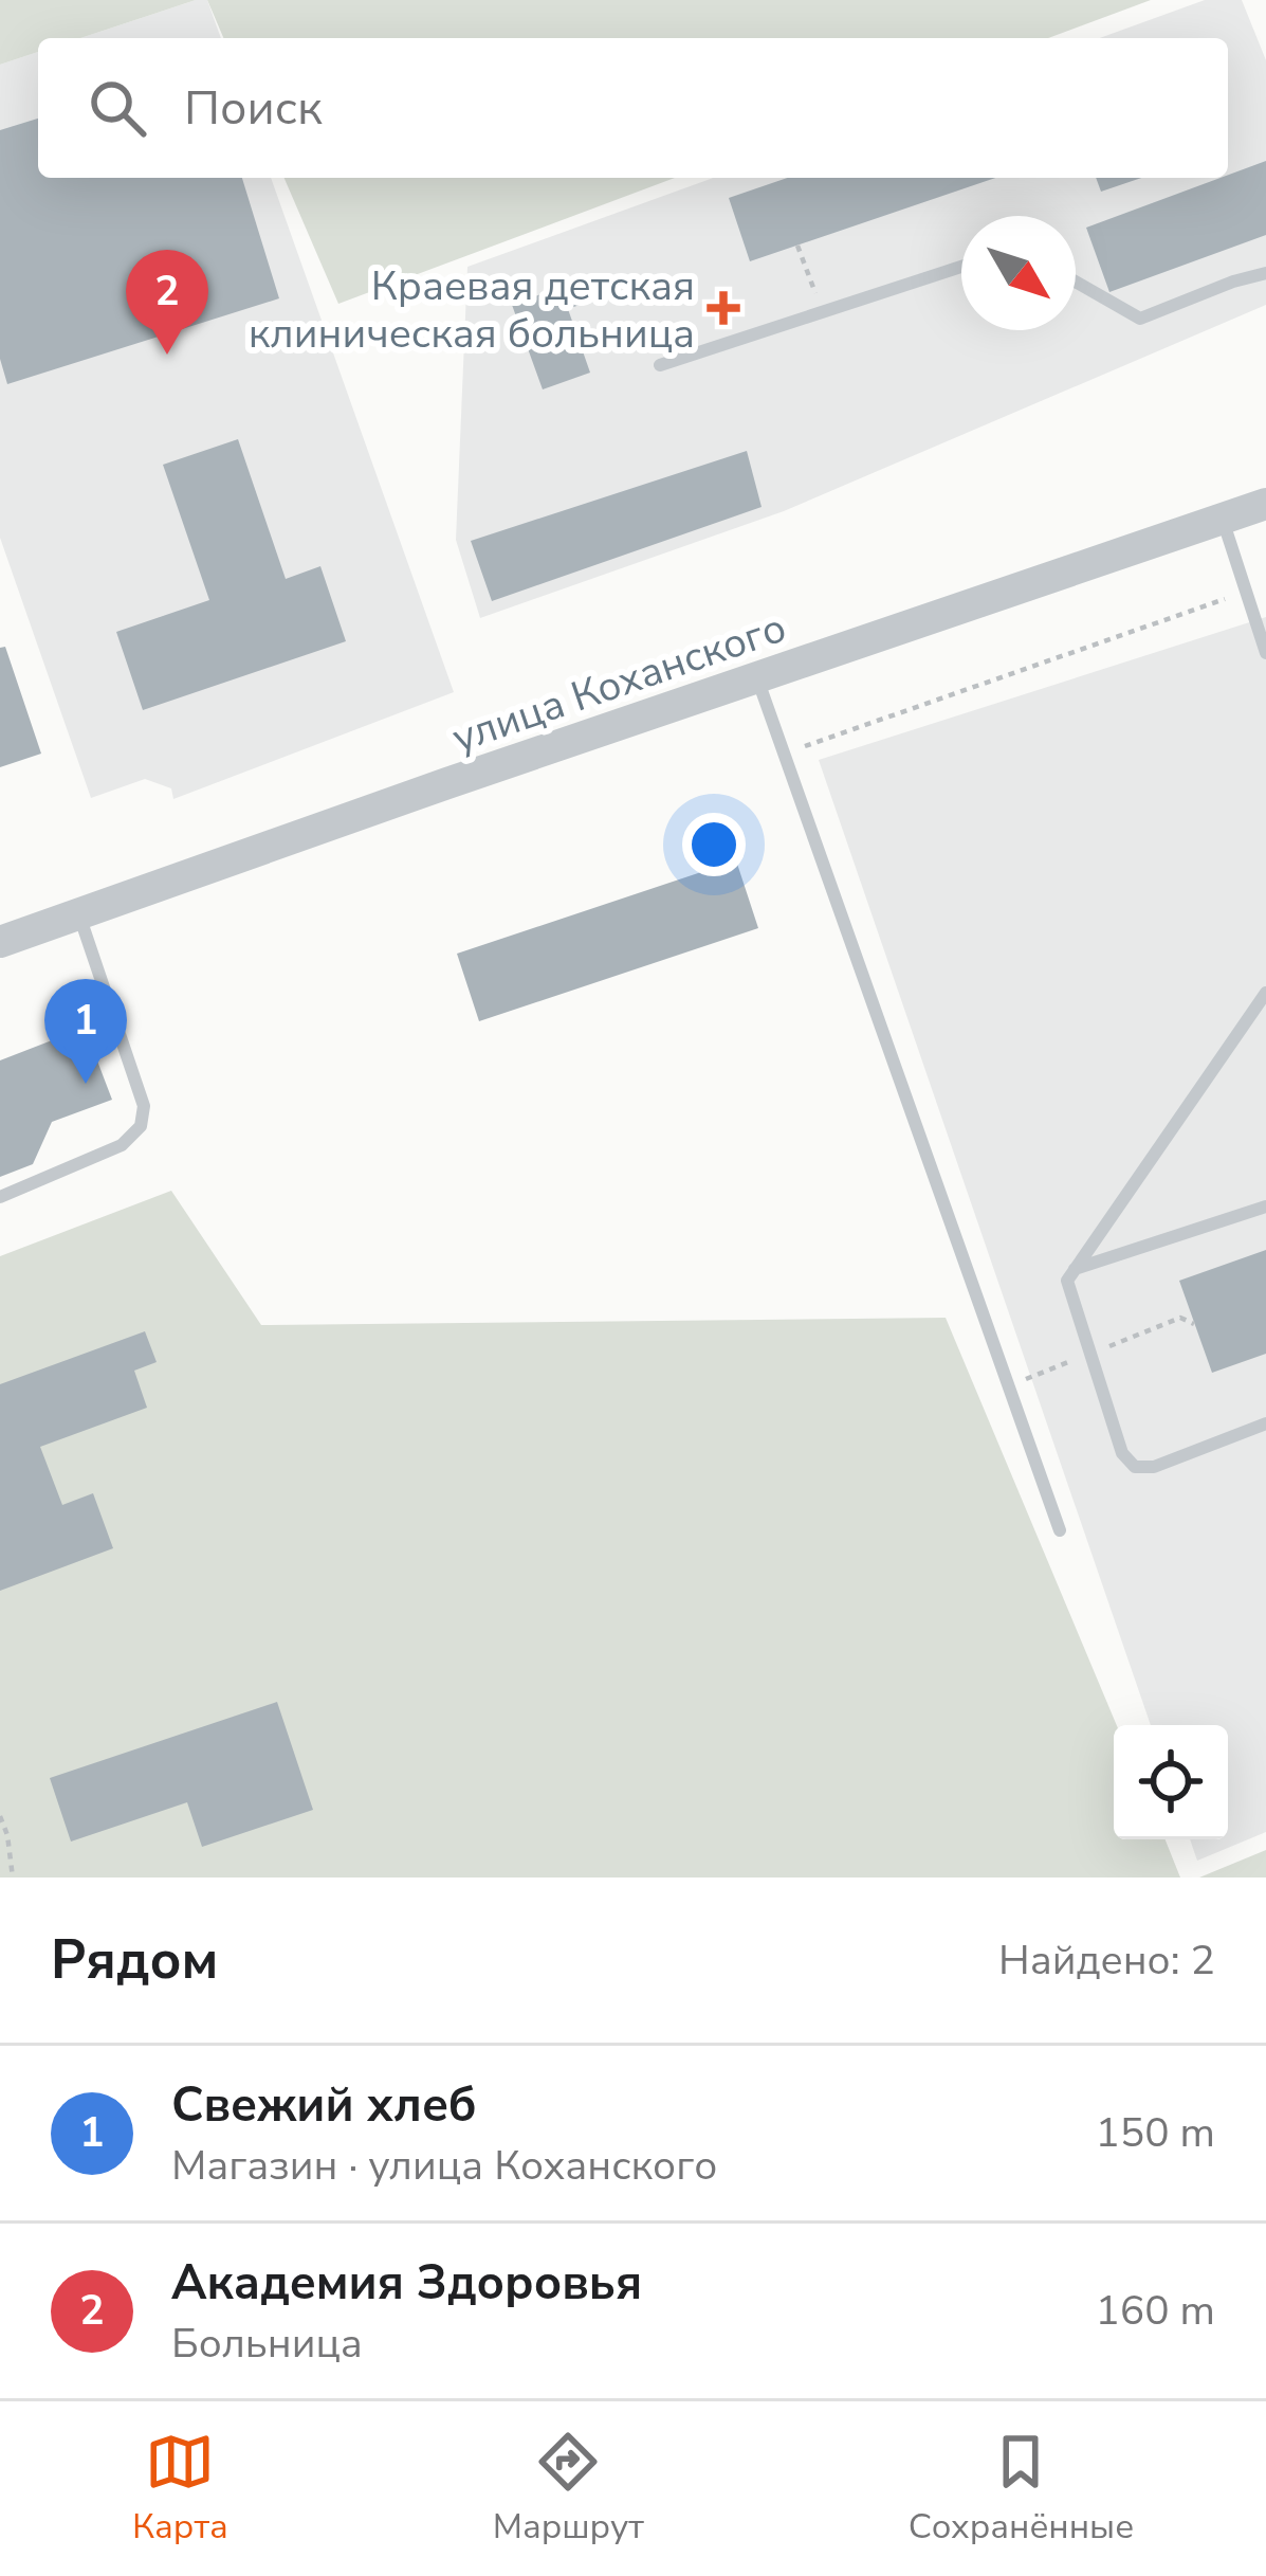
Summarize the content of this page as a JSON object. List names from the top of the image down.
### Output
{
  "streets": {
    "street": ["улица Коханского"]
  },
  "places": {
    "health": ["Краевая детская клиническая больница"]
  },
  "north": "bottom right",
  "page": {
    "search": "Поиск",
    "pins": ["2", "1"],
    "heading": ["Рядом", "Найдено: 2"],
    "list": [
      {
        "mark": "1",
        "name": "Свежий хлеб",
        "note": "Магазин · улица Коханского",
        "value": "150 m"
      },
      {
        "mark": "2",
        "name": "Академия Здоровья",
        "note": "Больница",
        "value": "160 m"
      }
    ],
    "nav": ["Карта", "Маршрут", "Сохранённые"]
  }
}
